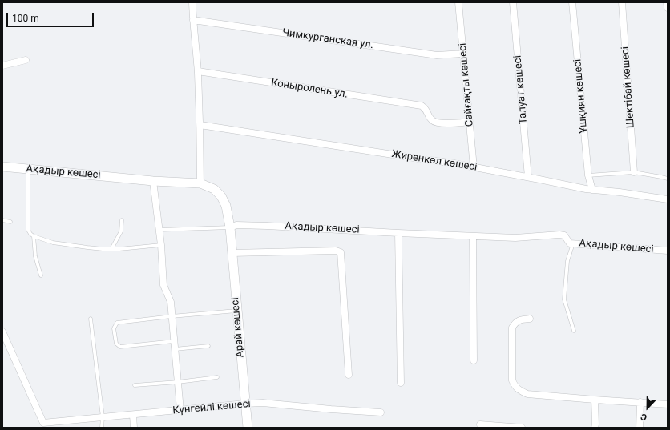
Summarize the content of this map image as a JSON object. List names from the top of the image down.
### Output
{
  "streets": {
    "street": [
      "Чимкурганская ул.",
      "Сайғақты көшесі",
      "Шектібай көшесі",
      "Коныролень ул.",
      "Талуат көшесі",
      "Ұшқиян көшесі",
      "Жиренкөл көшесі",
      "Ақадыр көшесі",
      "Арай көшесі",
      "Күнгейлі көшесі"
    ]
  },
  "crossings": [
    ["Чимкурганская ул.", "Сайғақты көшесі"],
    ["Сайғақты көшесі", "Коныролень ул."],
    ["Сайғақты көшесі", "Жиренкөл көшесі"],
    ["Талуат көшесі", "Жиренкөл көшесі"],
    ["Ұшқиян көшесі", "Жиренкөл көшесі"],
    ["Ақадыр көшесі", "Арай көшесі"],
    ["Арай көшесі", "Күнгейлі көшесі"]
  ],
  "scale_bar": "100 m",
  "north": "bottom"
}
